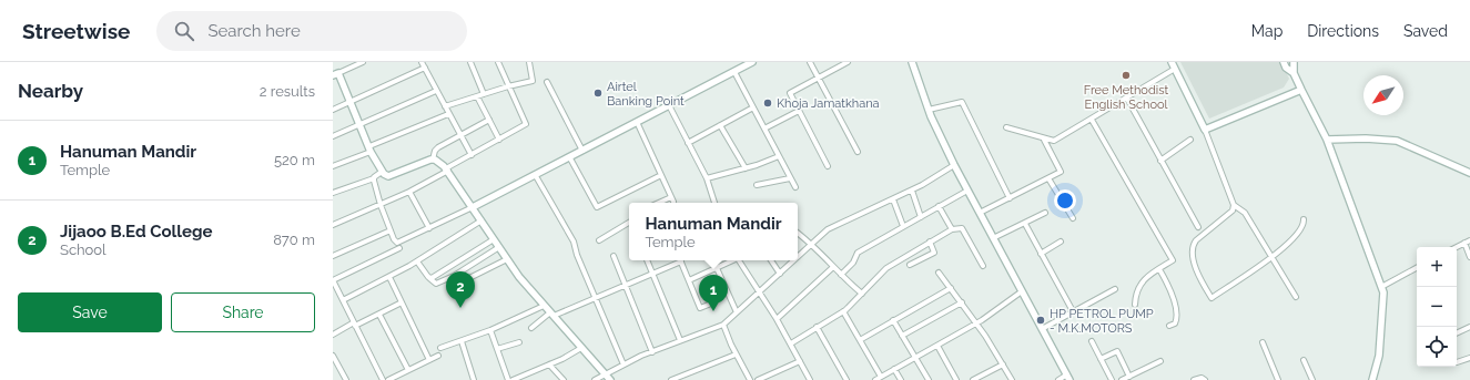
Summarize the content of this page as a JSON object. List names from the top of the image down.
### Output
{
  "places": [
    "Free Methodist English School",
    "Airtel Banking Point",
    "Khoja Jamatkhana",
    "HP PETROL PUMP - M.K.MOTORS"
  ],
  "north": "bottom left",
  "page": {
    "header": "Streetwise",
    "search": "Search here",
    "nav": ["Map", "Directions", "Saved"],
    "heading": ["Nearby", "2 results"],
    "list": [
      {
        "mark": "1",
        "name": "Hanuman Mandir",
        "note": "Temple",
        "value": "520 m"
      },
      {
        "mark": "2",
        "name": "Jijaoo B.Ed College",
        "note": "School",
        "value": "870 m"
      }
    ],
    "popup": ["Hanuman Mandir", "Temple"],
    "map_buttons": ["+", "−"],
    "pins": ["2", "1"],
    "buttons": ["Save", "Share"]
  }
}
